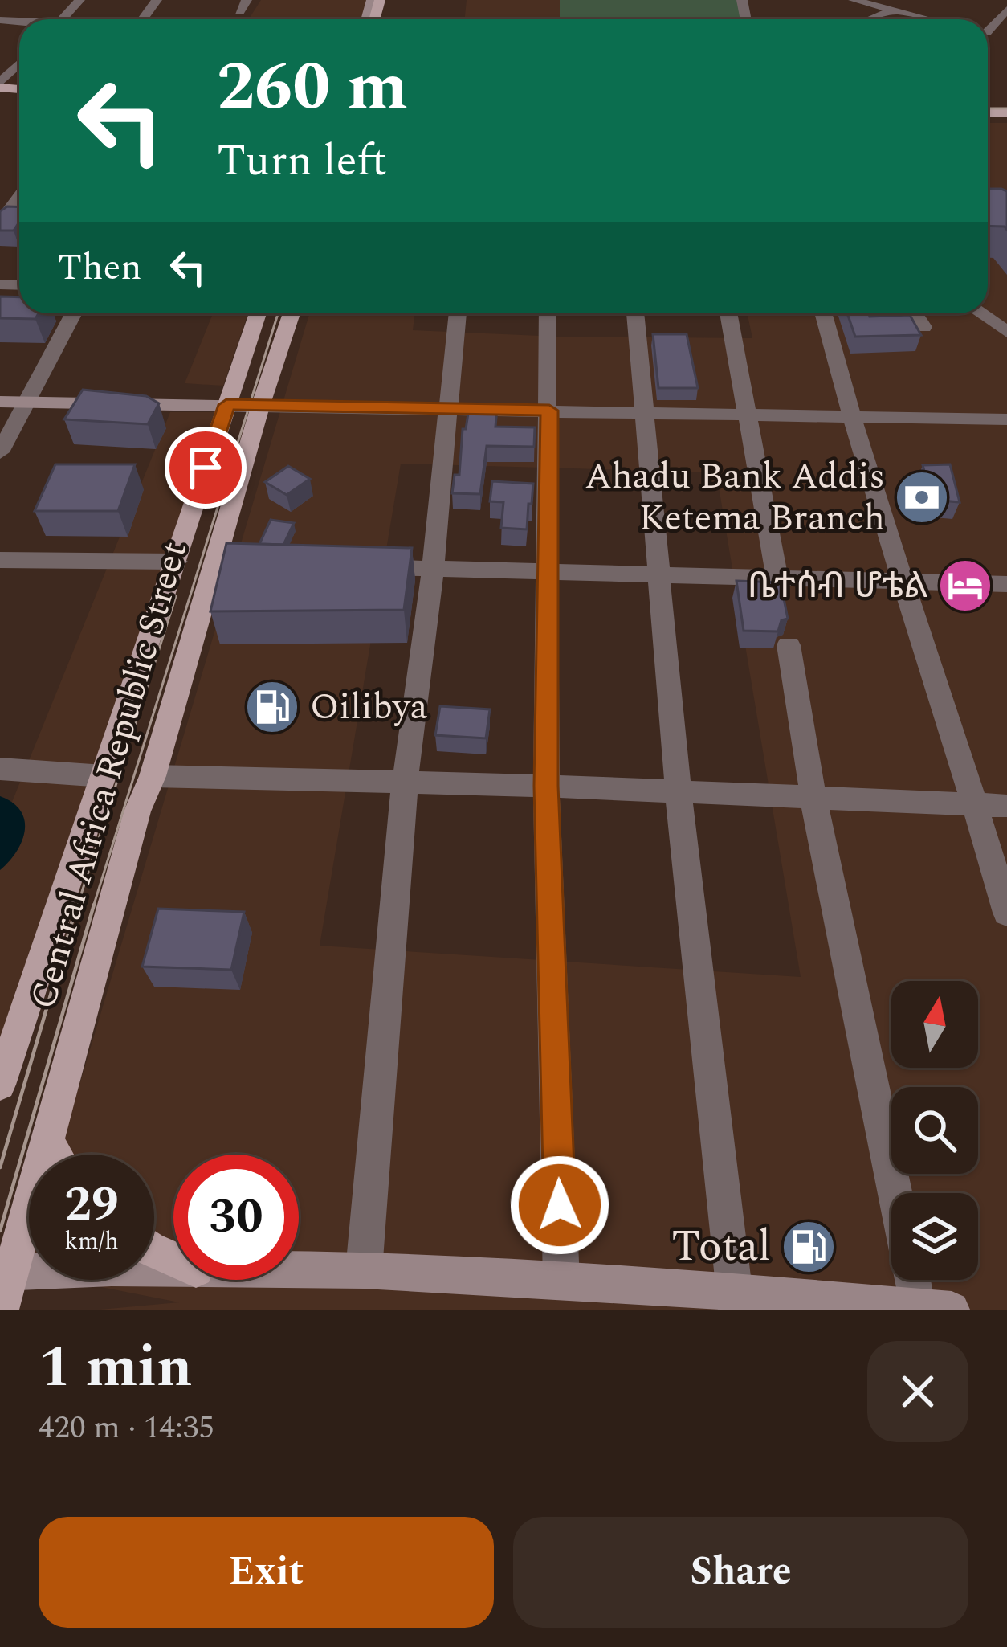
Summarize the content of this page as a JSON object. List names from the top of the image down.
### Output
{
  "streets": {
    "main road": ["Central Africa Republic Street"]
  },
  "places": {
    "bank": ["Ahadu Bank Addis Ketema Branch"],
    "hotel": ["ቤተሰብ ሆቴል"],
    "fuel station": ["Oilibya", "Total"]
  },
  "north": "top",
  "page": {
    "turn": ["260 m", "Turn left"],
    "then": "Then",
    "speed": "29 km/h",
    "limit": "30",
    "heading": ["1 min", "420 m · 14:35"],
    "buttons": ["Exit", "Share"]
  }
}
